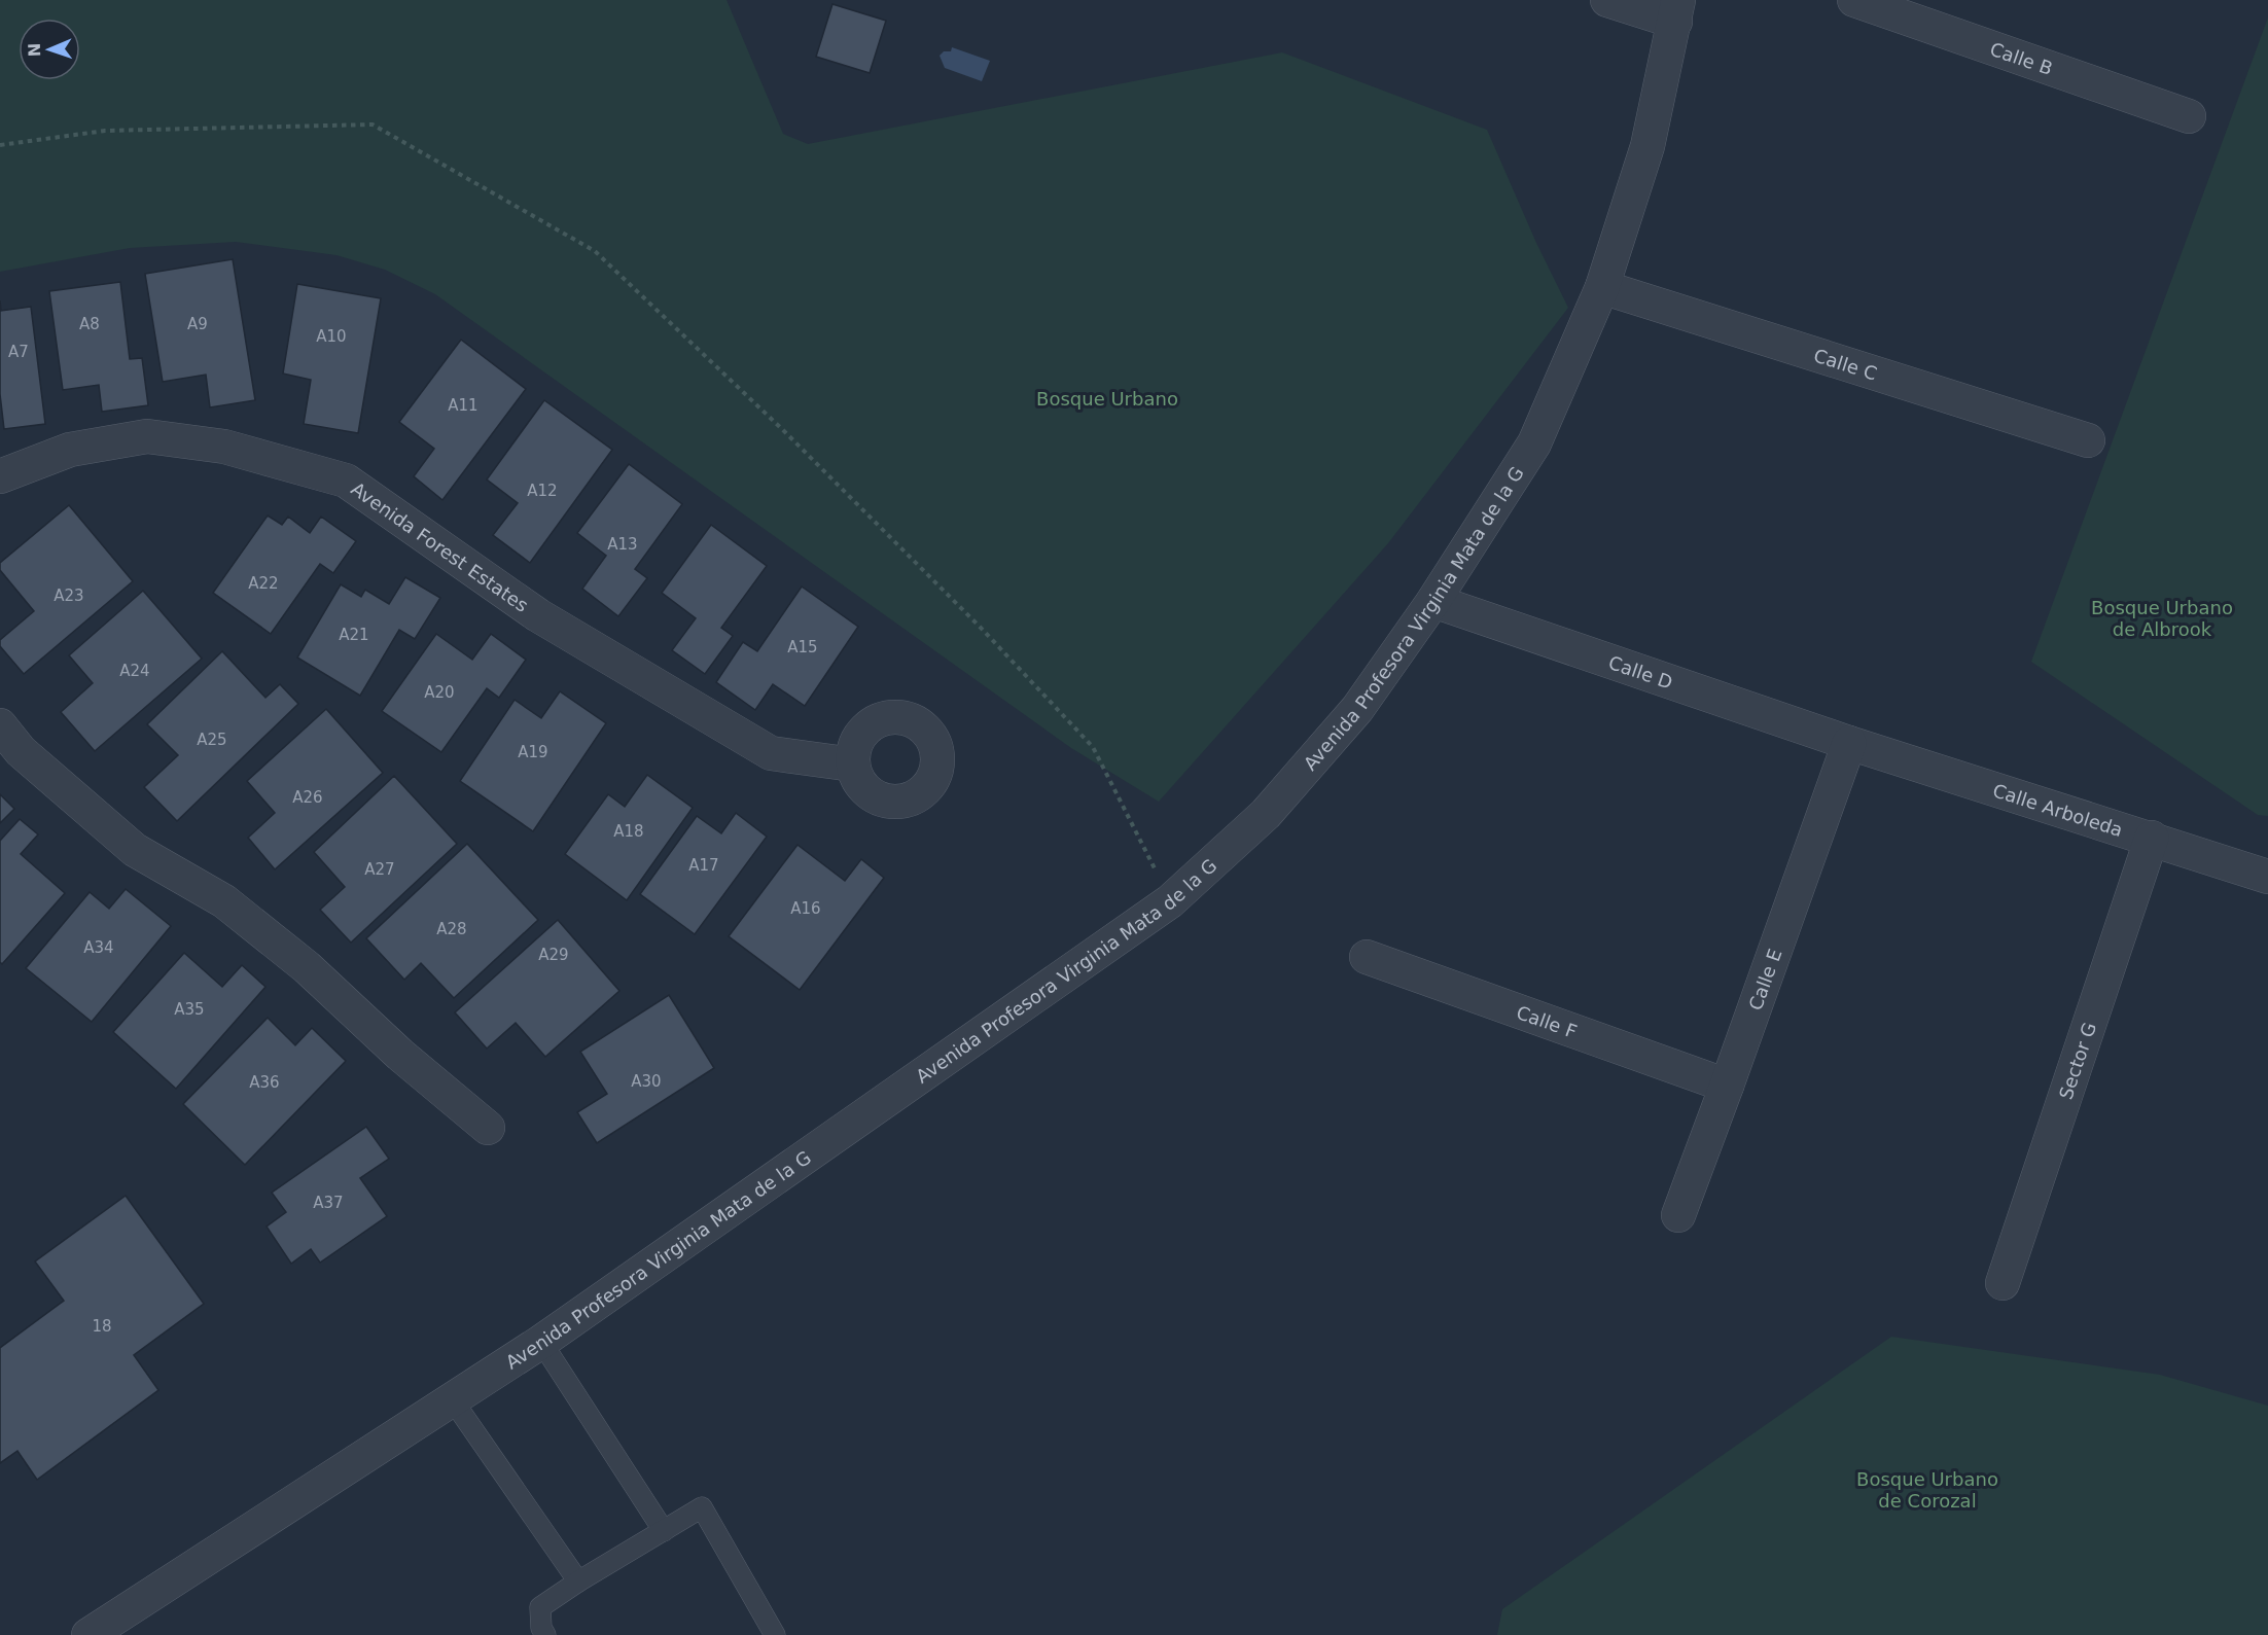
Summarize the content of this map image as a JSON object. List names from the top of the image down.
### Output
{
  "streets": {
    "street": [
      "Calle B",
      "Calle C",
      "Avenida Forest Estates",
      "Avenida Profesora Virginia Mata de la G",
      "Calle D",
      "Calle Arboleda",
      "Calle E",
      "Calle F",
      "Sector G"
    ]
  },
  "crossings": [
    ["Calle C", "Avenida Profesora Virginia Mata de la G"],
    ["Avenida Profesora Virginia Mata de la G", "Calle D"],
    ["Calle D", "Calle Arboleda"],
    ["Calle D", "Calle E"],
    ["Calle Arboleda", "Calle E"],
    ["Calle Arboleda", "Sector G"],
    ["Calle E", "Calle F"]
  ],
  "parks": ["Bosque Urbano", "Bosque Urbano de Albrook", "Bosque Urbano de Corozal"],
  "house_numbers": [
    "A8",
    "A9",
    "A10",
    "A7",
    "A11",
    "A12",
    "A13",
    "A22",
    "A23",
    "A21",
    "A15",
    "A24",
    "A20",
    "A25",
    "A19",
    "A26",
    "A18",
    "A17",
    "A27",
    "A16",
    "A28",
    "A34",
    "A29",
    "A35",
    "A30",
    "A36",
    "A37",
    "18"
  ],
  "north": "left"
}
